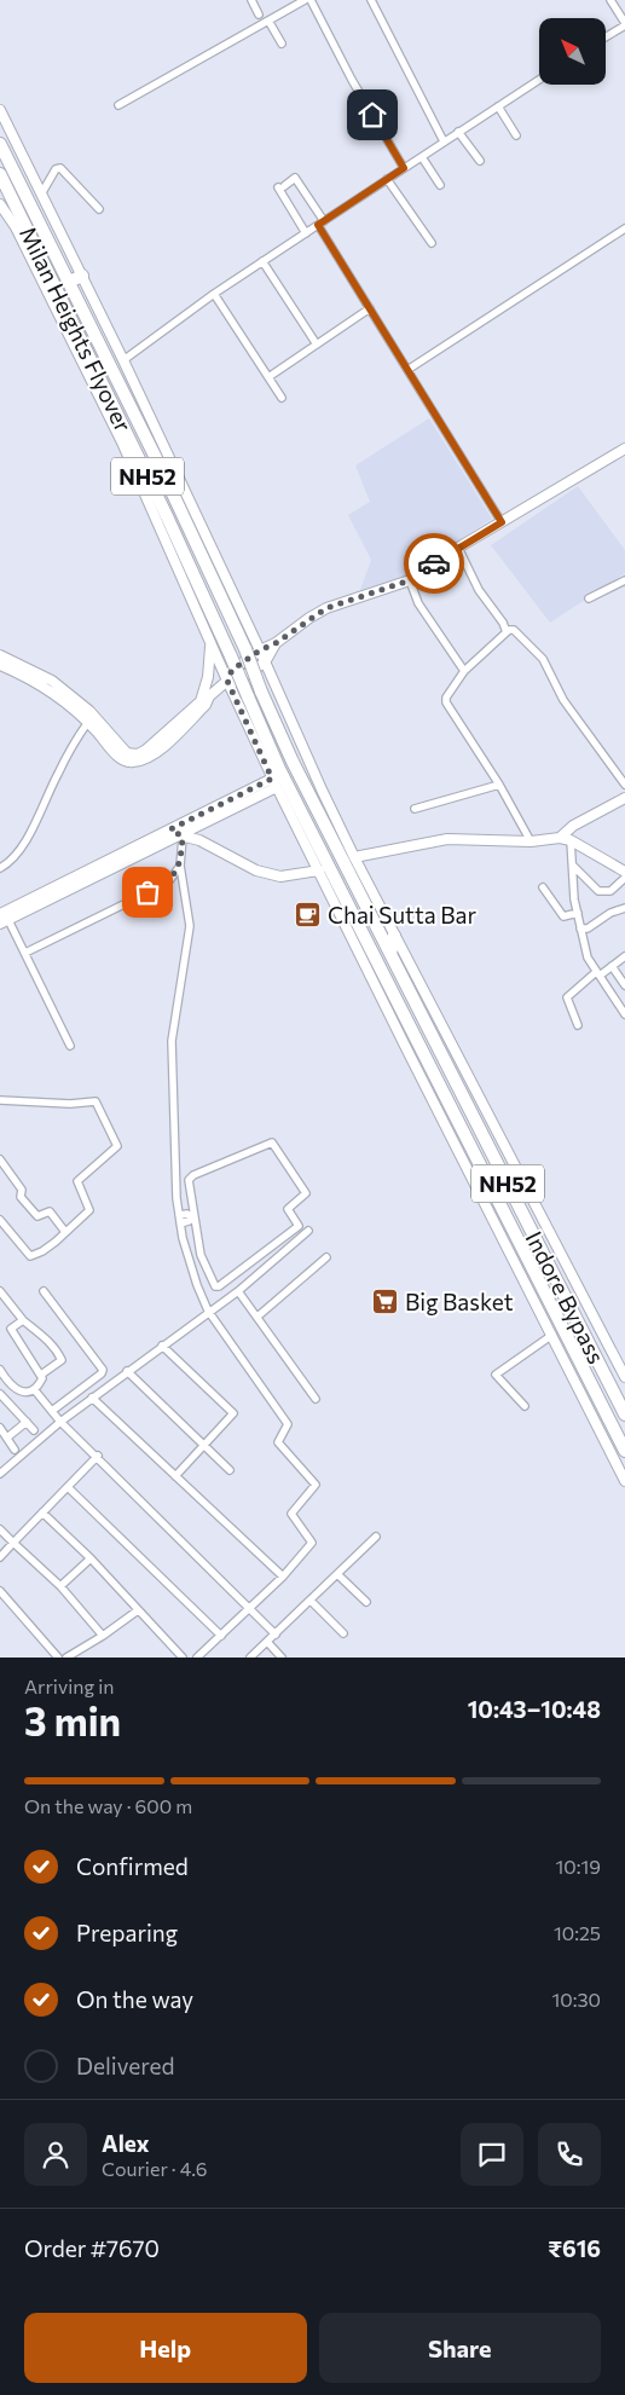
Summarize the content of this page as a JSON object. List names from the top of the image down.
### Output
{
  "streets": {
    "highway": ["Milan Heights Flyover", "NH52", "Indore Bypass"]
  },
  "crossings": [
    ["Milan Heights Flyover", "NH52"],
    ["Milan Heights Flyover", "Indore Bypass"]
  ],
  "places": {
    "cafe": ["Chai Sutta Bar"],
    "supermarket": ["Big Basket"]
  },
  "north": "top left",
  "page": {
    "heading": ["3 min", "Arriving in", "10:43–10:48"],
    "panel": [
      "Alex",
      "Courier · 4.6",
      "Order #7670",
      "₹616"
    ],
    "bar": "On the way · 600 m",
    "list": [
      ["Confirmed", "10:19"],
      ["Preparing", "10:25"],
      ["On the way", "10:30"],
      "Delivered"
    ],
    "buttons": ["Help", "Share"]
  }
}
